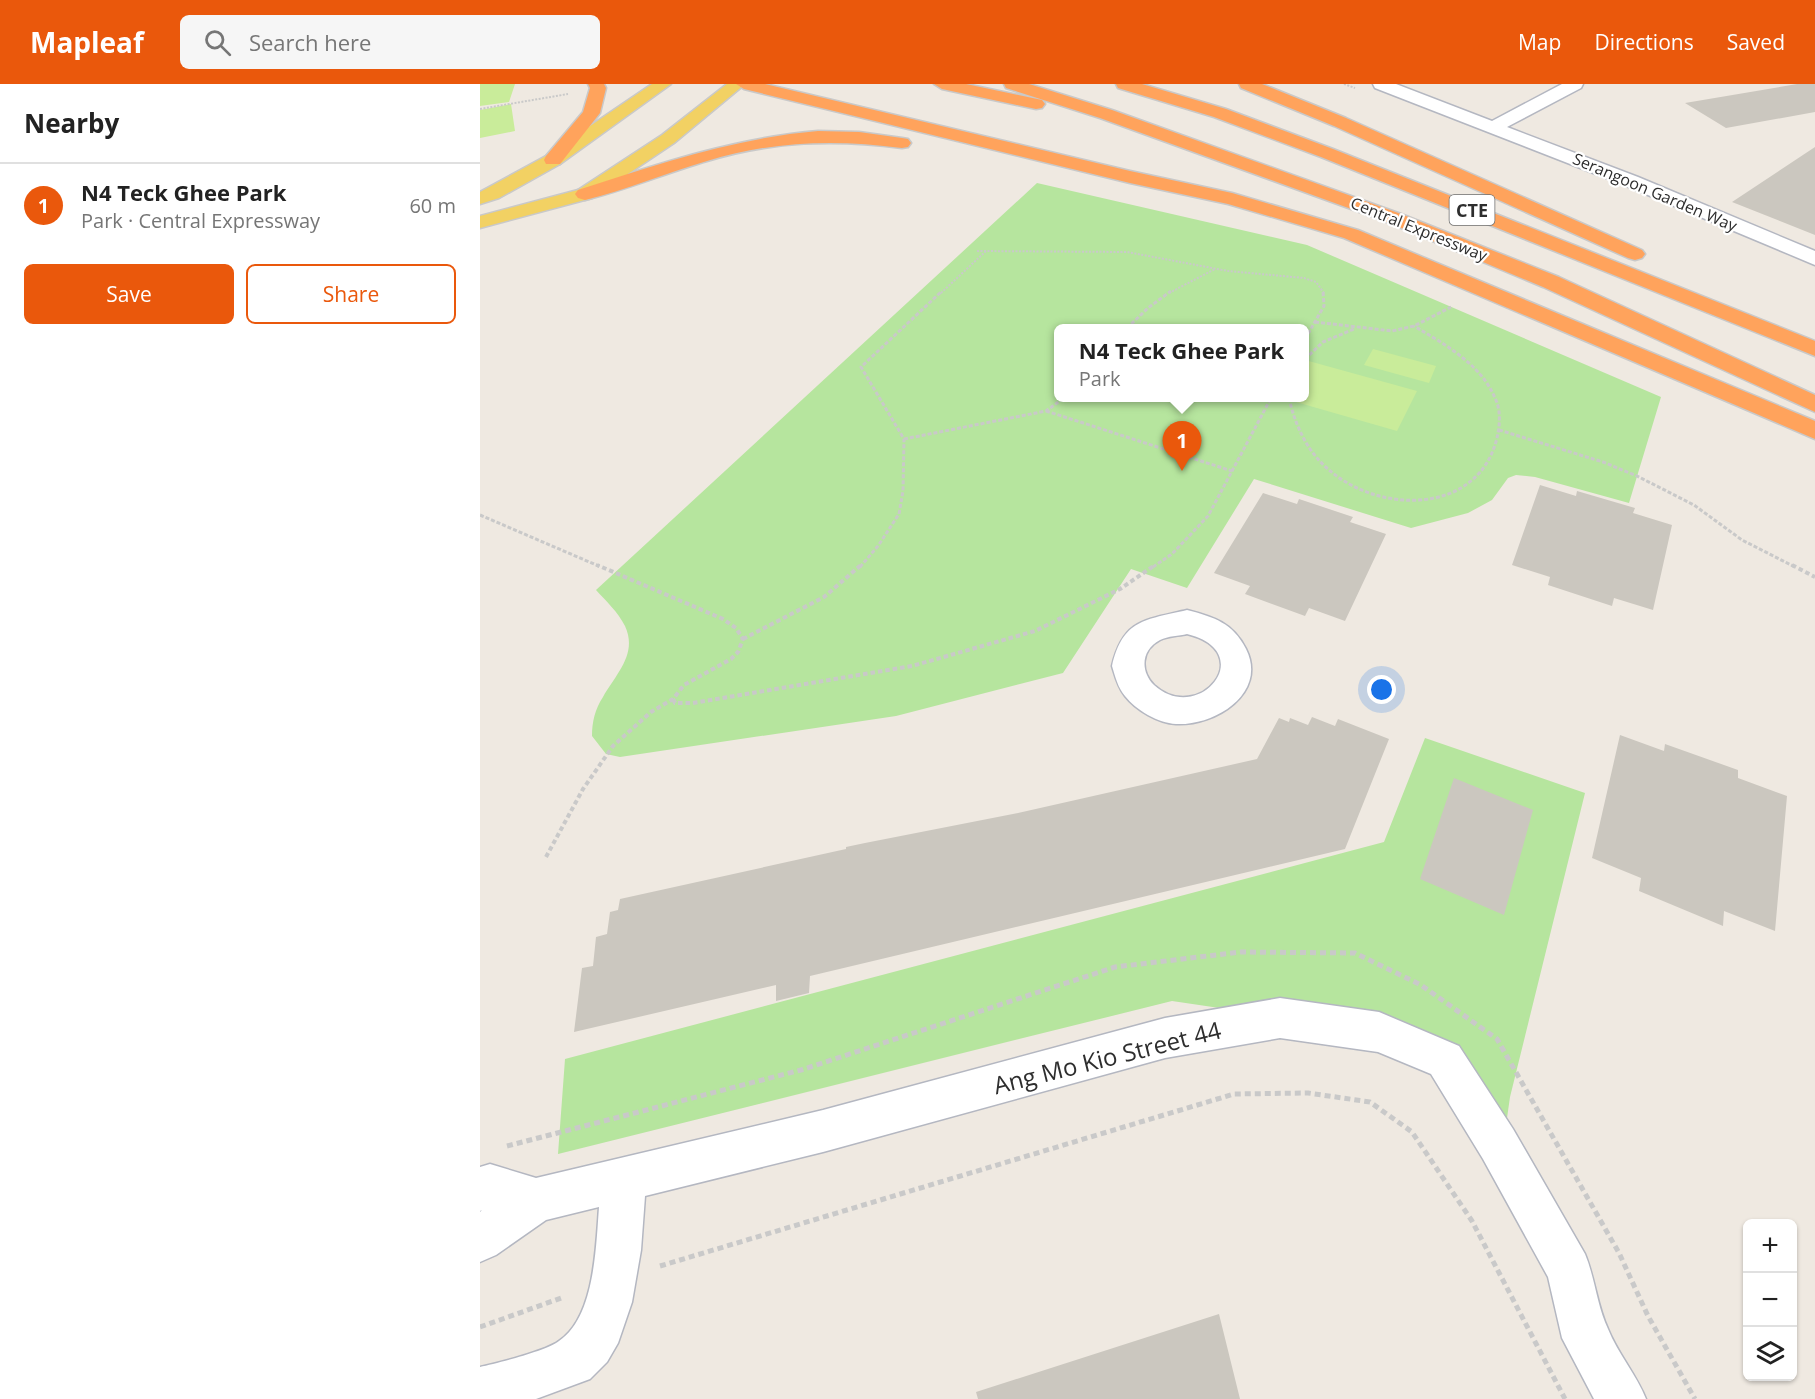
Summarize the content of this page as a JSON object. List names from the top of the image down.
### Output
{
  "streets": {
    "highway": ["CTE", "Central Expressway"],
    "street": ["Serangoon Garden Way", "Ang Mo Kio Street 44"]
  },
  "page": {
    "header": "Mapleaf",
    "search": "Search here",
    "nav": ["Map", "Directions", "Saved"],
    "heading": "Nearby",
    "list": [
      {
        "mark": "1",
        "name": "N4 Teck Ghee Park",
        "note": "Park · Central Expressway",
        "value": "60 m"
      }
    ],
    "buttons": ["Save", "Share"],
    "popup": ["N4 Teck Ghee Park", "Park"],
    "pins": "1",
    "map_buttons": ["+", "−"]
  }
}
